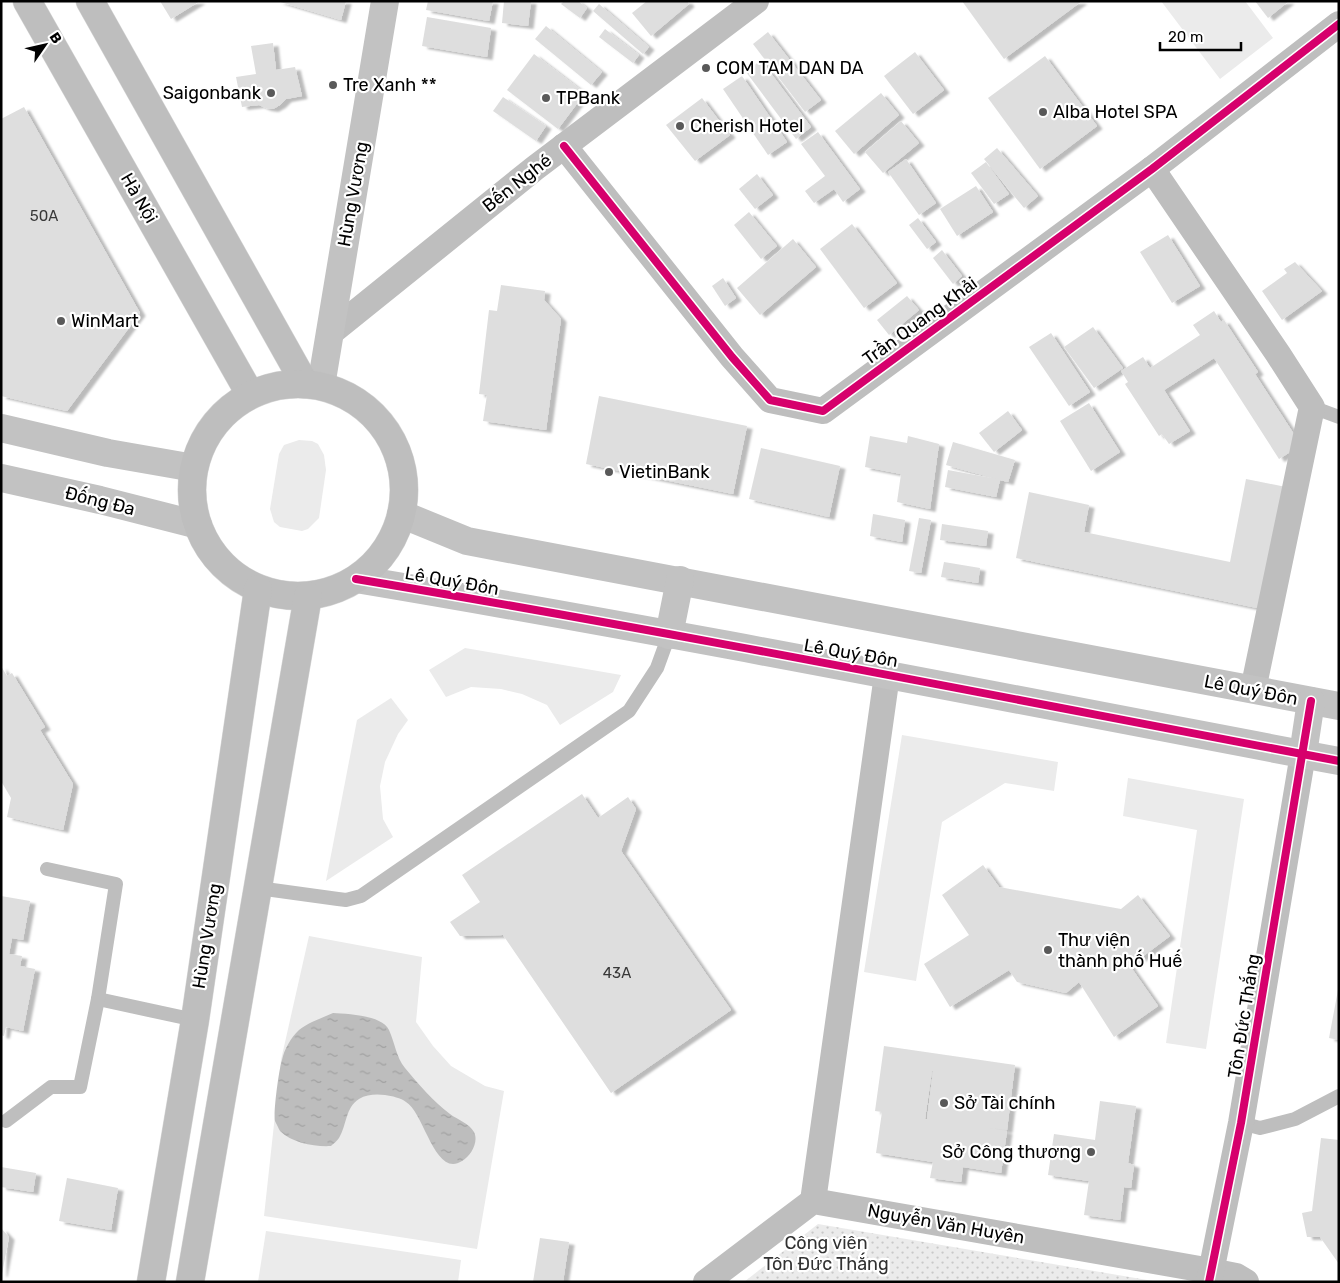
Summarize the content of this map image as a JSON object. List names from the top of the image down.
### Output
{
  "streets": {
    "main road": ["Hùng Vương", "Hà Nội"],
    "street": [
      "Bến Nghé",
      "Trần Quang Khải",
      "Đống Đa",
      "Lê Quý Đôn",
      "Tôn Đức Thắng",
      "Nguyễn Văn Huyên"
    ]
  },
  "crossings": [
    ["Bến Nghé", "Hùng Vương"],
    ["Bến Nghé", "Trần Quang Khải"],
    ["Lê Quý Đôn", "Tôn Đức Thắng"],
    ["Tôn Đức Thắng", "Nguyễn Văn Huyên"]
  ],
  "parks": ["Công viên Tôn Đức Thắng"],
  "places": [
    "COM TAM DAN DA",
    "Tre Xanh **",
    "Saigonbank",
    "TPBank",
    "Alba Hotel SPA",
    "Cherish Hotel",
    "WinMart",
    "VietinBank",
    "Thư viện thành phố Huế",
    "Sở Tài chính",
    "Sở Công thương"
  ],
  "house_numbers": ["50A", "43A"],
  "scale_bar": "20 m",
  "north": "top right"
}
